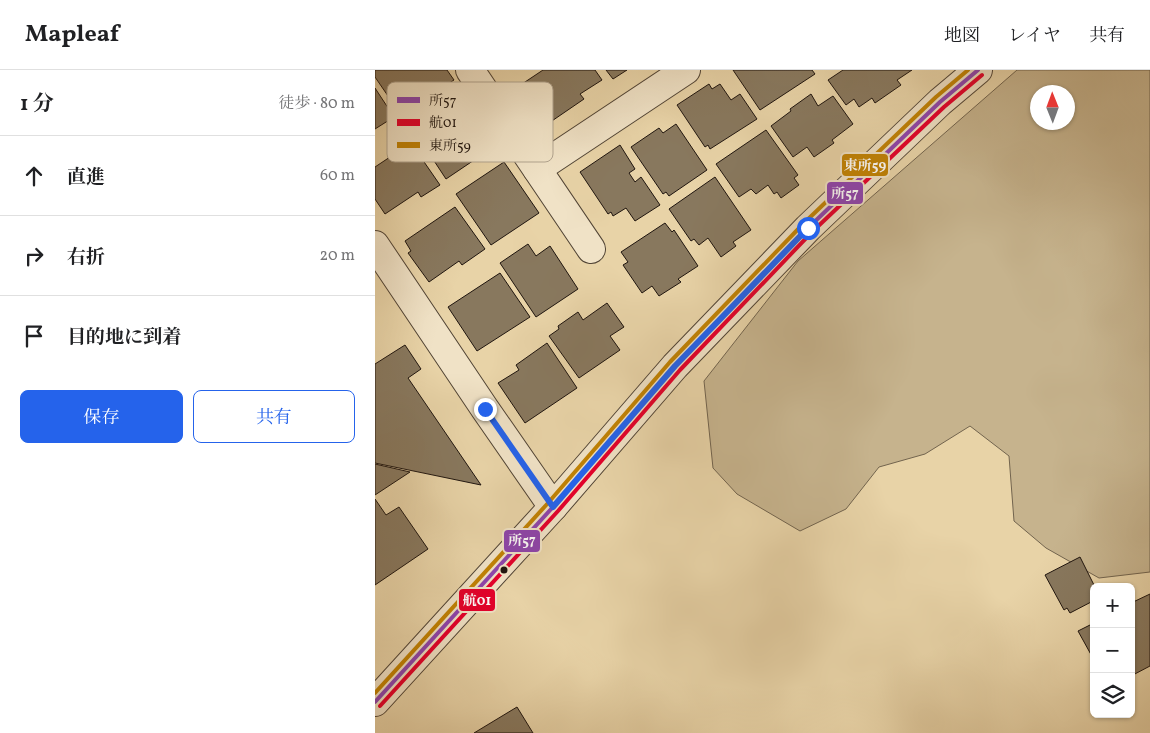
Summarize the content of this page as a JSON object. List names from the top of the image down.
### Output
{
  "lines": ["transit line 所57", "transit line 東所59", "transit line 航01"],
  "legend": ["所57", "航01", "東所59"],
  "north": "top",
  "page": {
    "header": "Mapleaf",
    "nav": ["地図", "レイヤ", "共有"],
    "heading": ["1 分", "徒歩 · 80 m"],
    "list": [
      ["直進", "60 m"],
      ["右折", "20 m"],
      "目的地に到着"
    ],
    "buttons": ["保存", "共有"],
    "map_buttons": ["+", "−"]
  }
}
